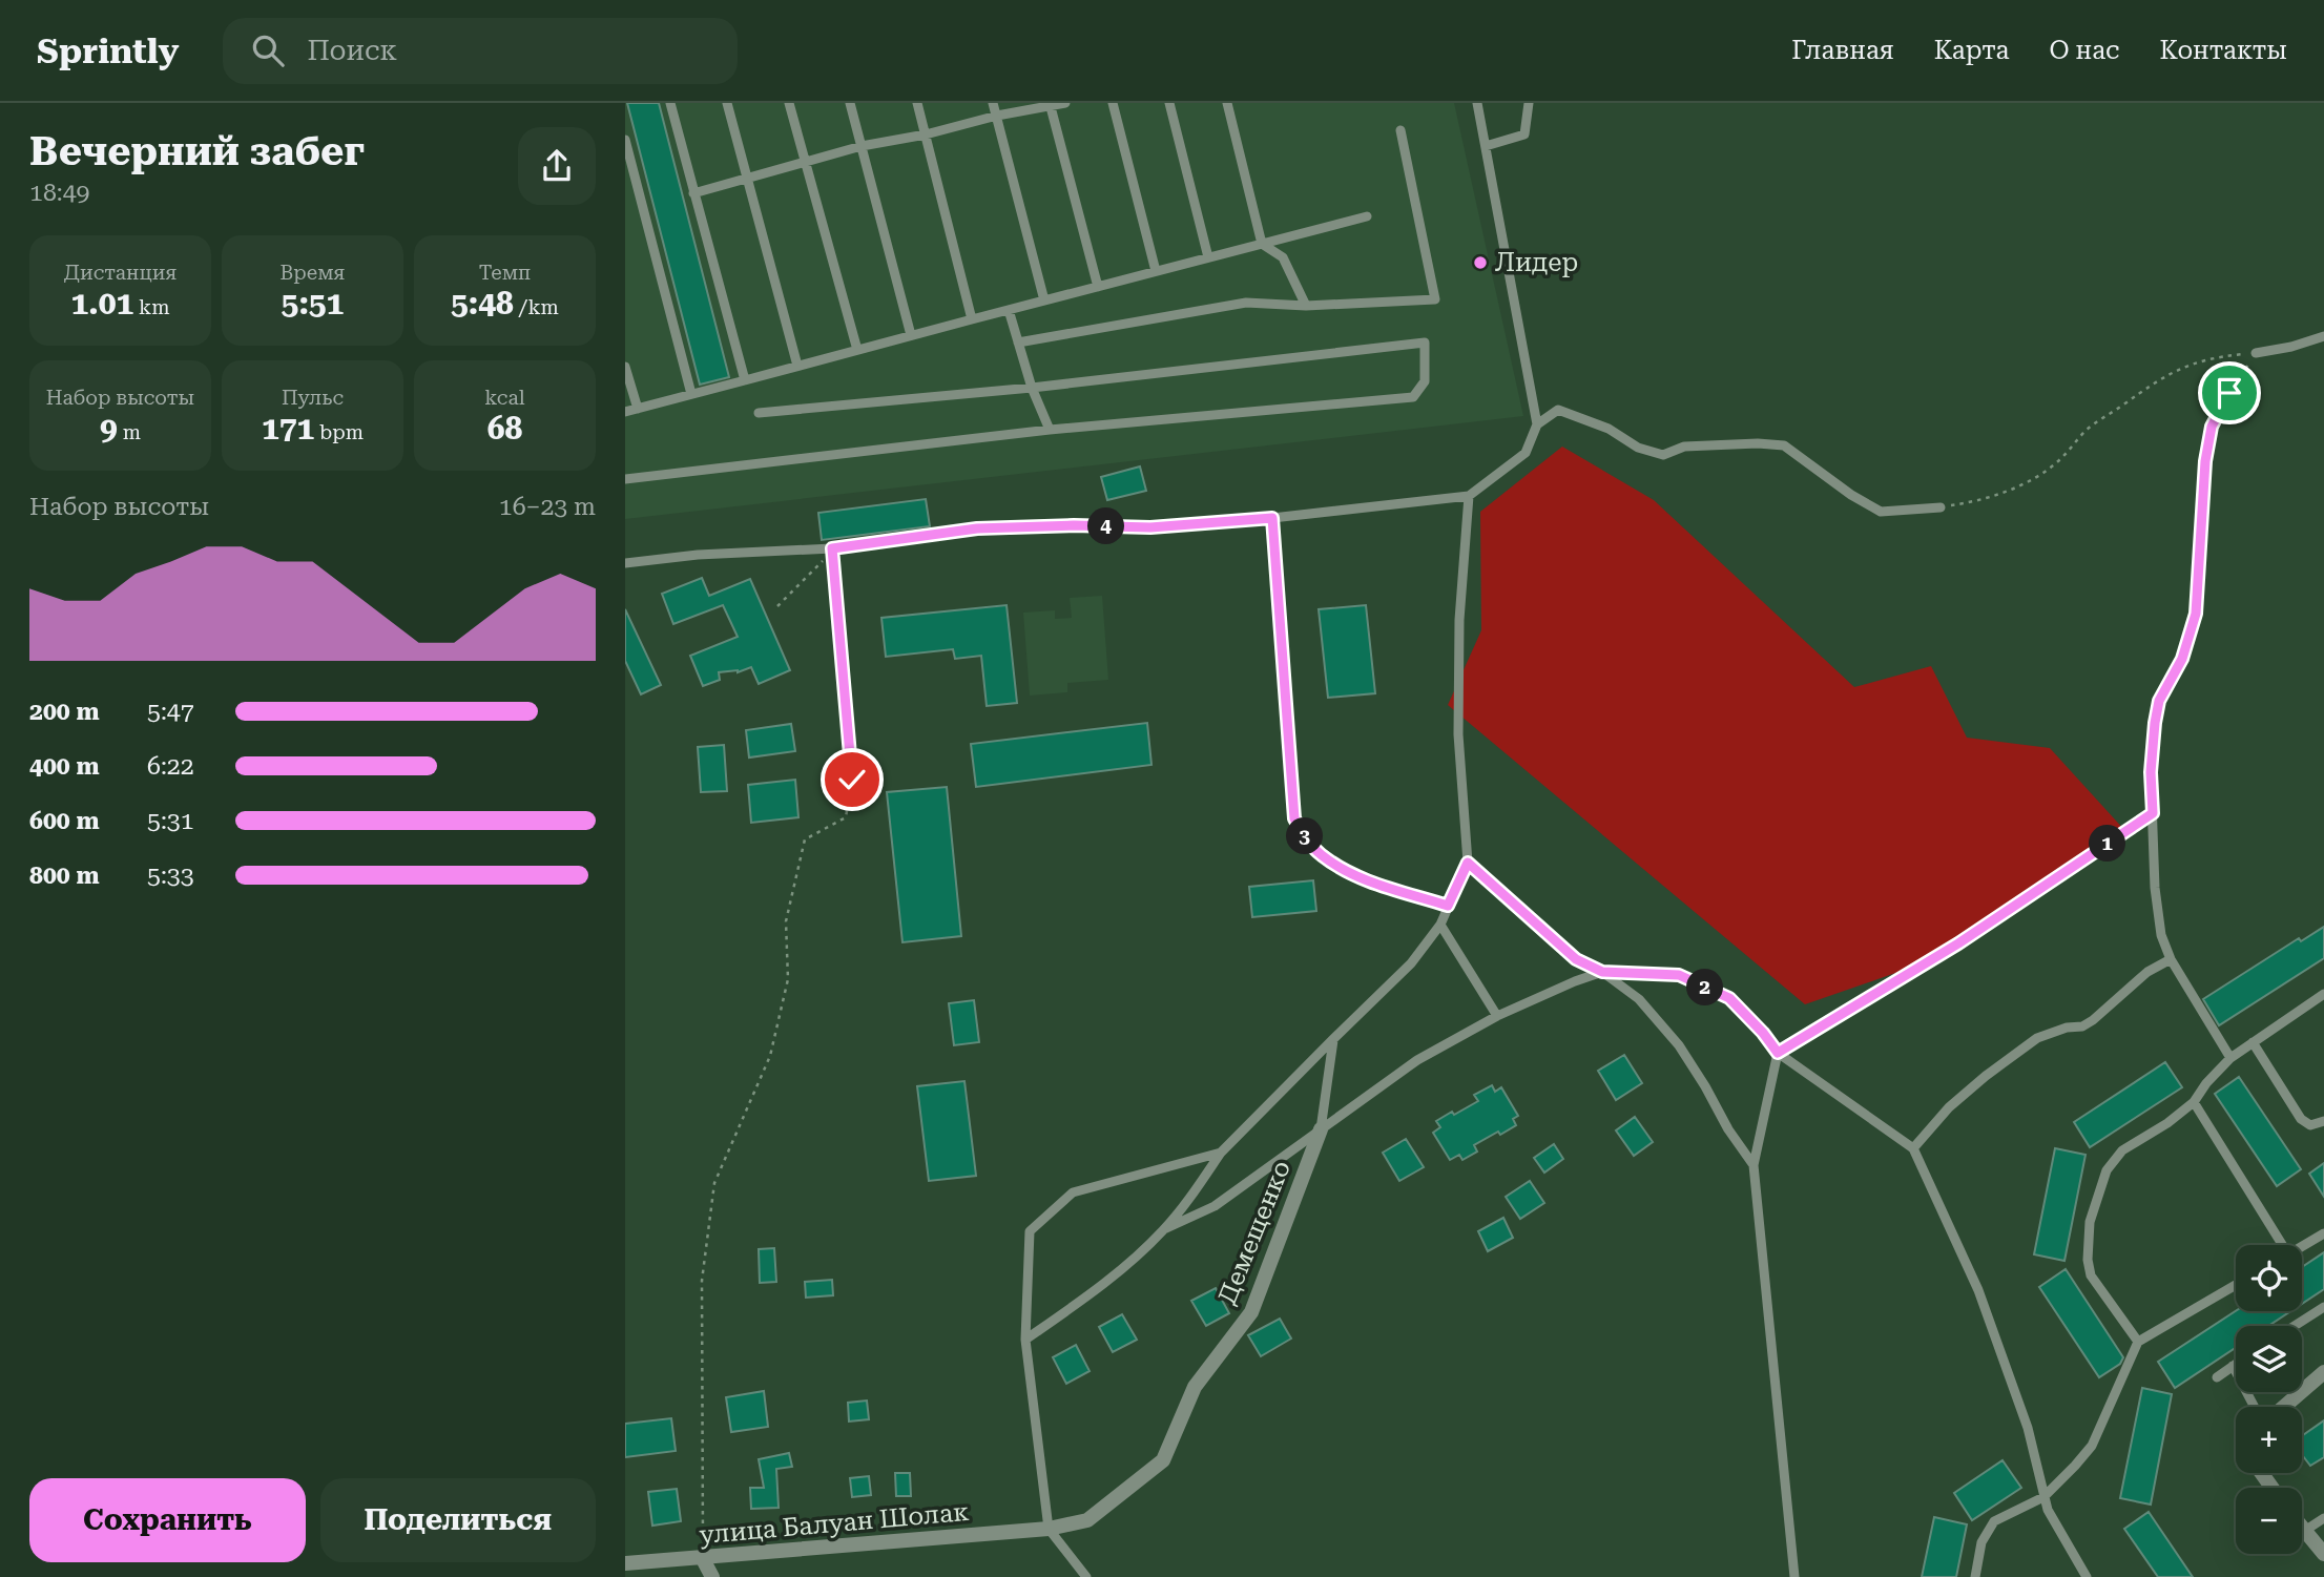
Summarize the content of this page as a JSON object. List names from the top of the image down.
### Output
{
  "streets": {
    "street": ["Демещенко", "улица Балуан Шолак"]
  },
  "crossings": [
    ["Демещенко", "улица Балуан Шолак"]
  ],
  "places": ["Лидер"],
  "page": {
    "header": "Sprintly",
    "search": "Поиск",
    "nav": [
      "Главная",
      "Карта",
      "О нас",
      "Контакты"
    ],
    "heading": ["Вечерний забег", "18:49"],
    "stats": [
      ["Дистанция", "1.01 km"],
      ["Время", "5:51"],
      ["Темп", "5:48 /km"],
      ["Набор высоты", "9 m"],
      ["Пульс", "171 bpm"],
      ["kcal", "68"]
    ],
    "chart": ["Набор высоты", "16–23 m"],
    "pins": [
      "4",
      "3",
      "1",
      "2"
    ],
    "list": [
      {
        "name": "200 m",
        "note": "5:47"
      },
      {
        "name": "400 m",
        "note": "6:22"
      },
      {
        "name": "600 m",
        "note": "5:31"
      },
      {
        "name": "800 m",
        "note": "5:33"
      }
    ],
    "map_buttons": ["+", "−"],
    "buttons": ["Сохранить", "Поделиться"]
  }
}
